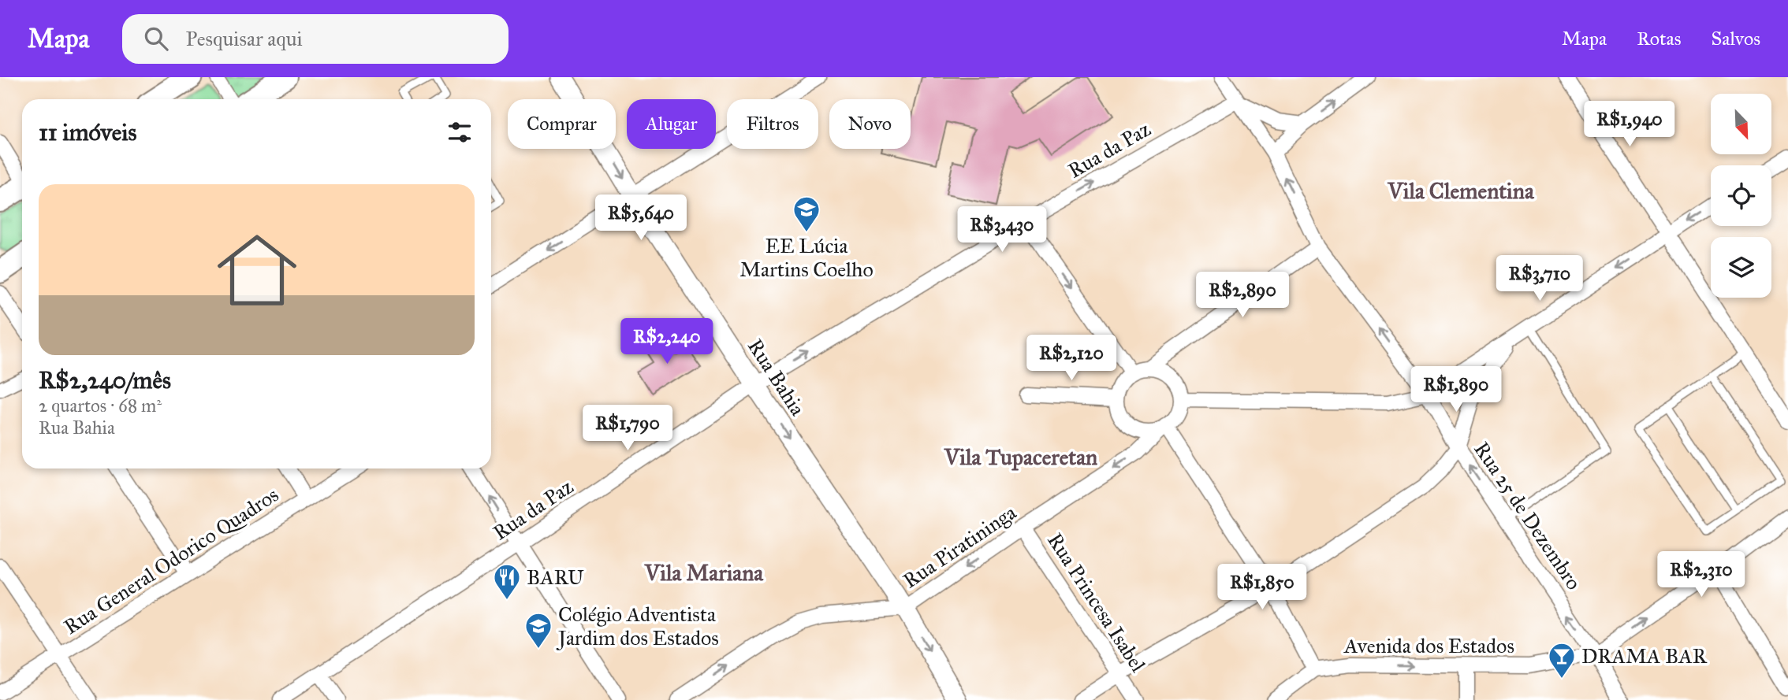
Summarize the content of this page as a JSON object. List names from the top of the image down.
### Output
{
  "streets": {
    "street": [
      "Rua da Paz",
      "Rua Bahia",
      "Rua 25 de Dezembro",
      "Rua Piratininga",
      "Rua General Odorico Quadros",
      "Rua Princesa Isabel",
      "Avenida dos Estados"
    ]
  },
  "crossings": [
    ["Rua da Paz", "Rua Bahia"],
    ["Rua da Paz", "Rua 25 de Dezembro"],
    ["Rua Bahia", "Rua Piratininga"],
    ["Rua 25 de Dezembro", "Avenida dos Estados"],
    ["Rua Piratininga", "Rua Princesa Isabel"]
  ],
  "one_way": [
    "Rua da Paz",
    "Rua Bahia",
    "Rua 25 de Dezembro",
    "Avenida dos Estados"
  ],
  "districts": ["Vila Clementina", "Vila Tupaceretan", "Vila Mariana"],
  "places": {
    "school or university": ["EE Lúcia Martins Coelho", "Colégio Adventista Jardim dos Estados"],
    "restaurant": ["BARU"],
    "bar": ["DRAMA BAR"]
  },
  "north": "bottom right",
  "page": {
    "header": "Mapa",
    "search": "Pesquisar aqui",
    "nav": ["Mapa", "Rotas", "Salvos"],
    "chip": [
      "Comprar",
      "Alugar",
      "Filtros",
      "Novo"
    ],
    "heading": "11 imóveis",
    "price": [
      "R$1,940",
      "R$5,640",
      "R$3,430",
      "R$3,710",
      "R$2,890",
      "R$2,240",
      "R$2,120",
      "R$1,890",
      "R$1,790",
      "R$2,310",
      "R$1,850"
    ],
    "list": [
      {
        "name": "R$2,240/mês",
        "note": "2 quartos · 68 m² · Rua Bahia"
      }
    ]
  }
}
